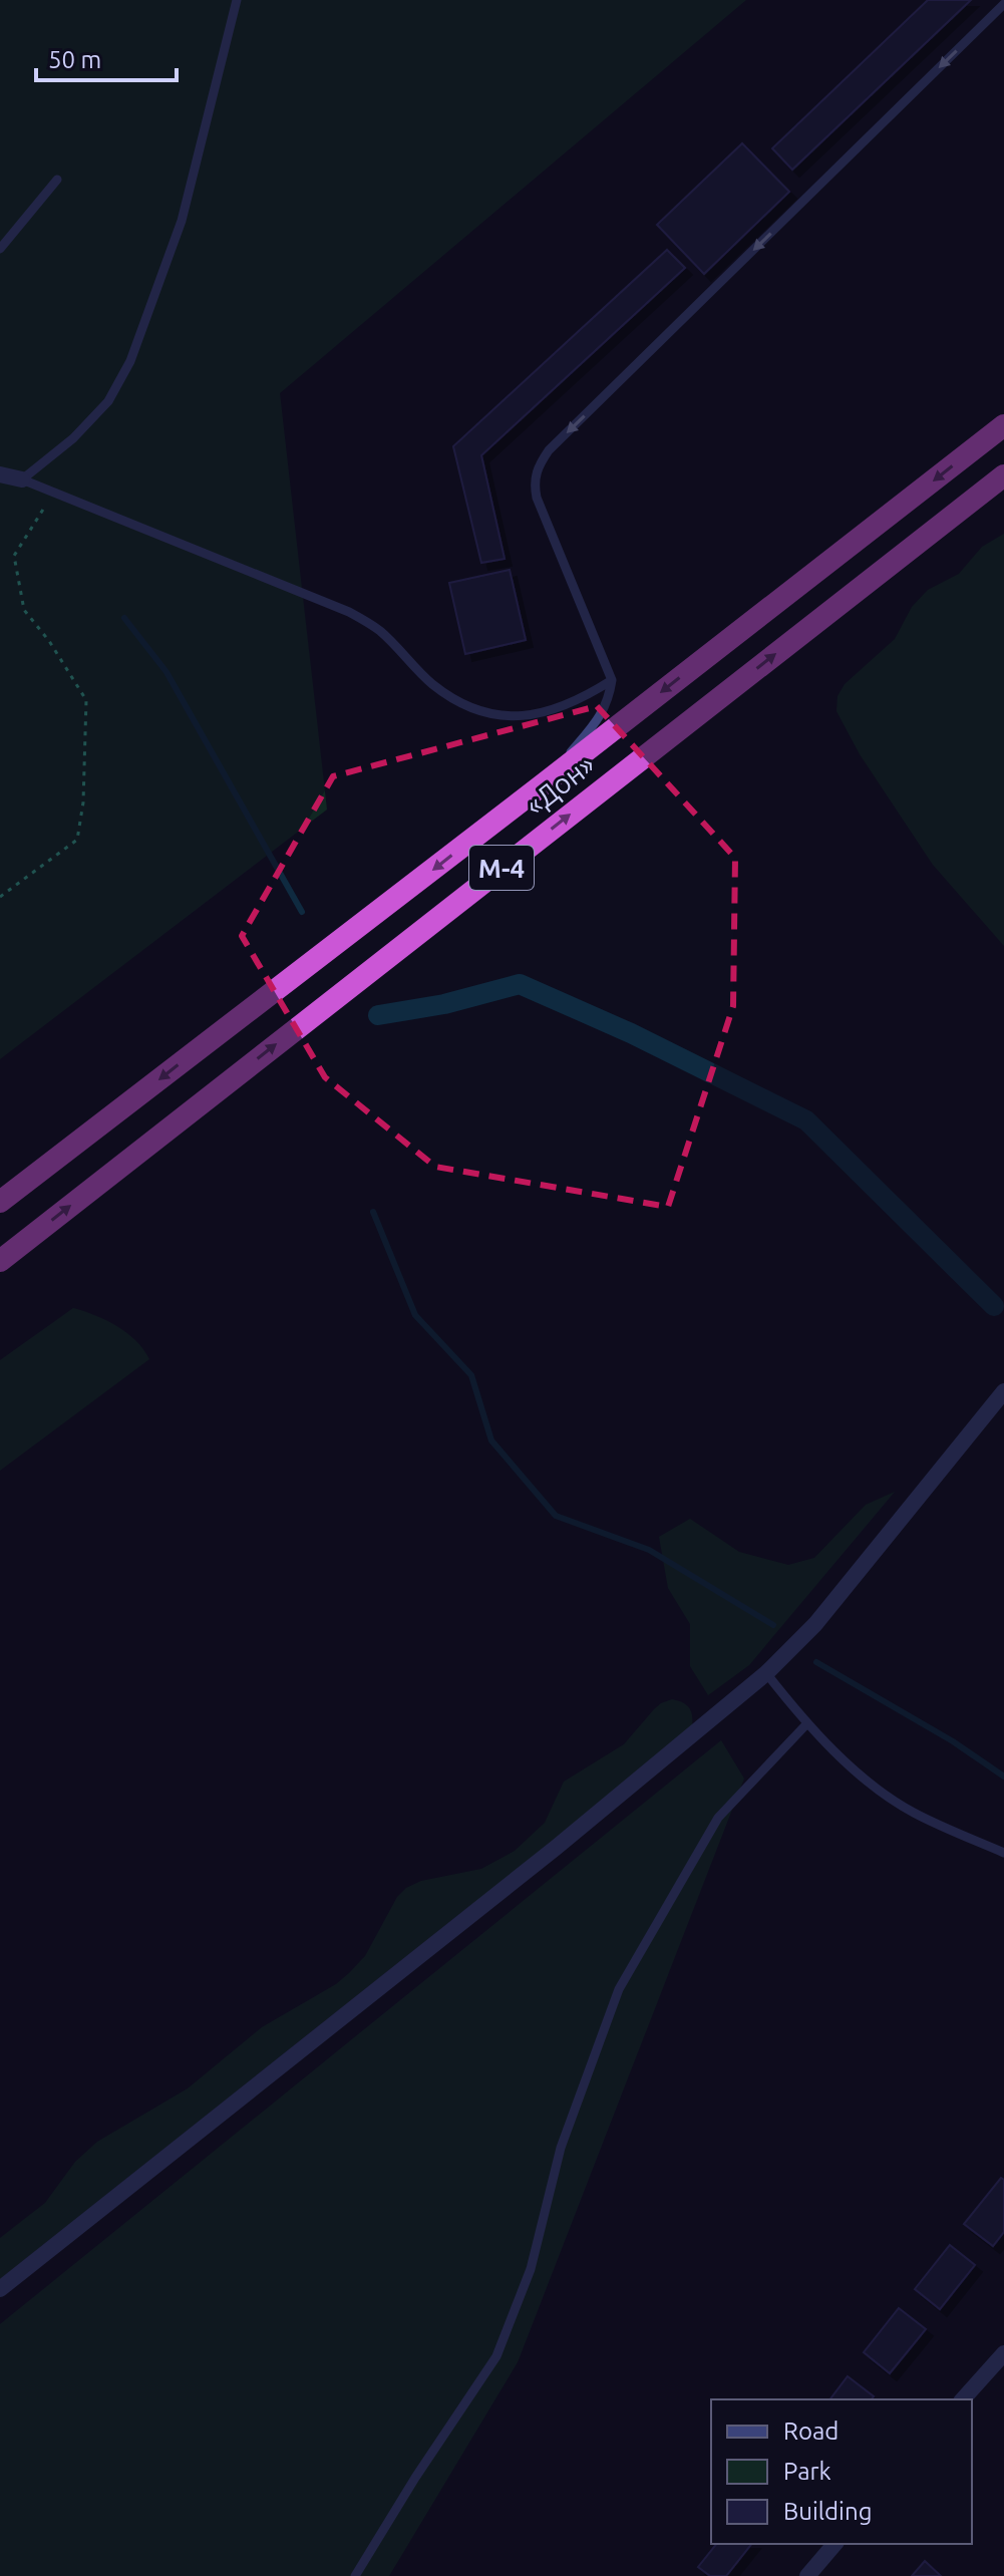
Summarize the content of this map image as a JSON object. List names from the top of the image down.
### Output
{
  "streets": {
    "highway": ["«Дон»", "М-4"]
  },
  "legend": ["Road", "Park", "Building"],
  "scale_bar": "50 m"
}
